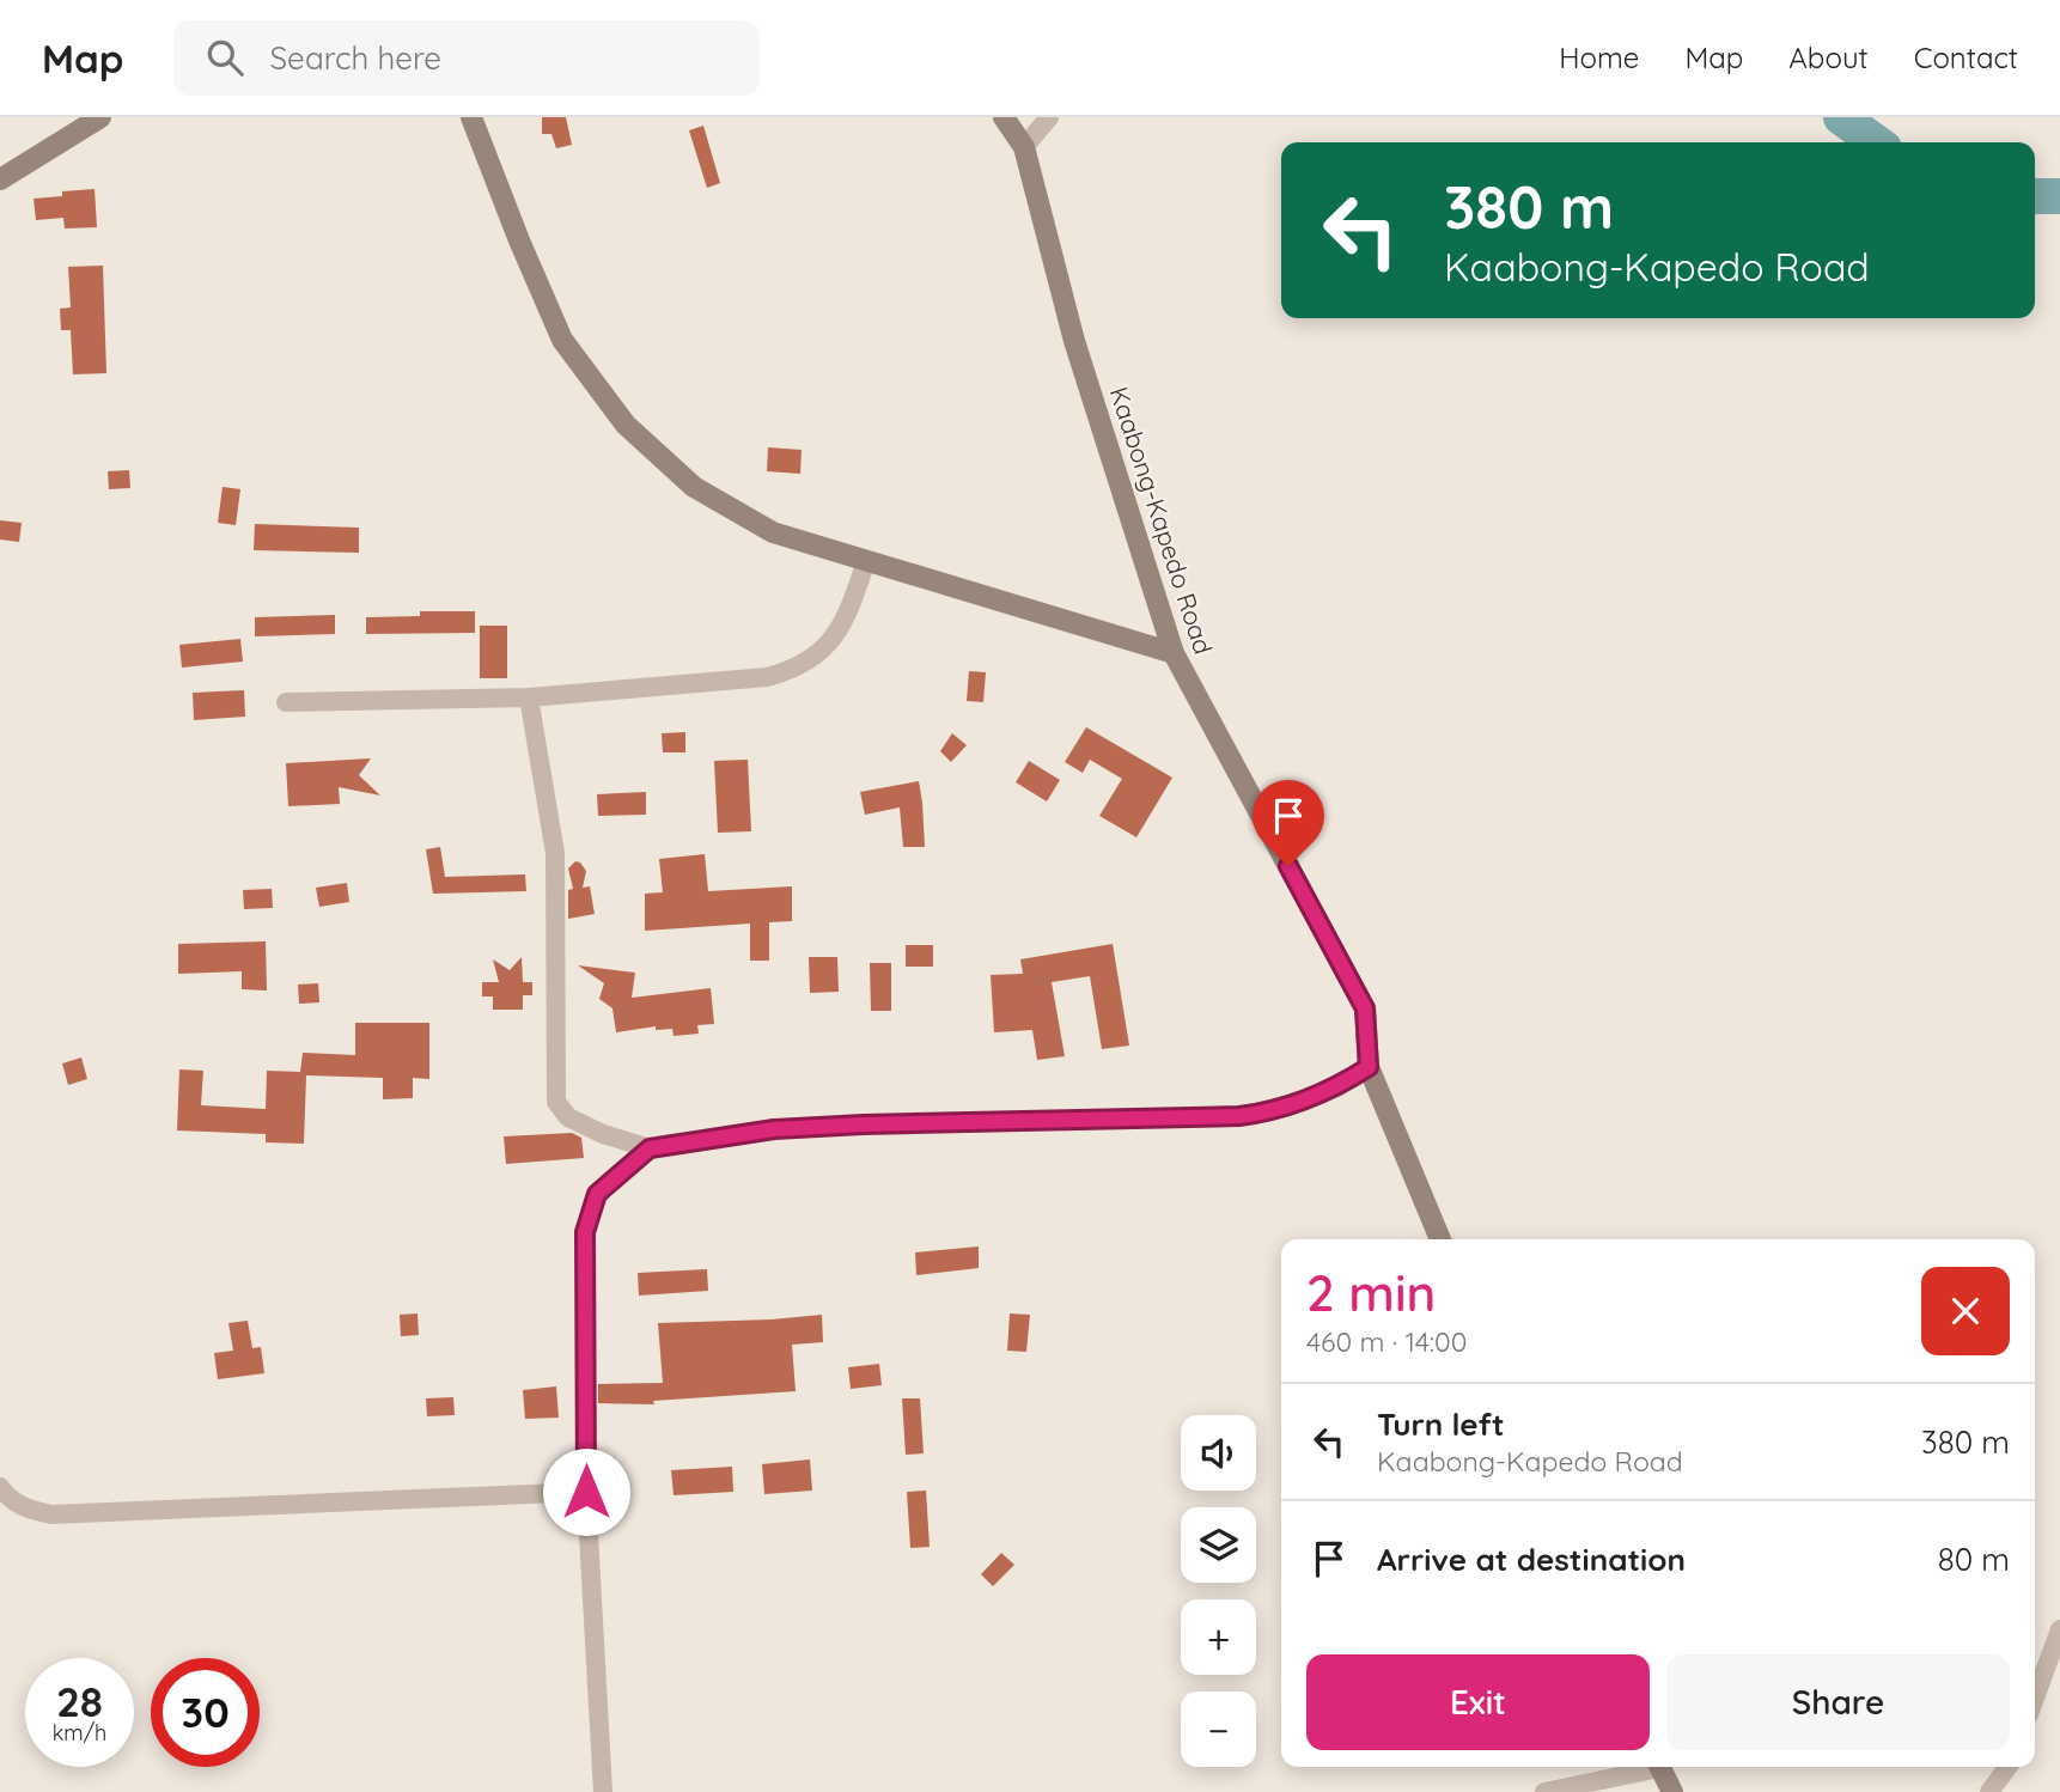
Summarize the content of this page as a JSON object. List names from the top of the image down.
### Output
{
  "streets": {
    "main road": ["Kaabong-Kapedo Road"]
  },
  "page": {
    "header": "Map",
    "search": "Search here",
    "nav": [
      "Home",
      "Map",
      "About",
      "Contact"
    ],
    "turn": ["380 m", "Kaabong-Kapedo Road"],
    "heading": ["2 min", "460 m · 14:00"],
    "list": [
      {
        "name": "Turn left",
        "note": "Kaabong-Kapedo Road",
        "value": "380 m"
      },
      {
        "name": "Arrive at destination",
        "value": "80 m"
      }
    ],
    "map_buttons": ["+", "−"],
    "buttons": ["Exit", "Share"],
    "speed": "28 km/h",
    "limit": "30"
  }
}
